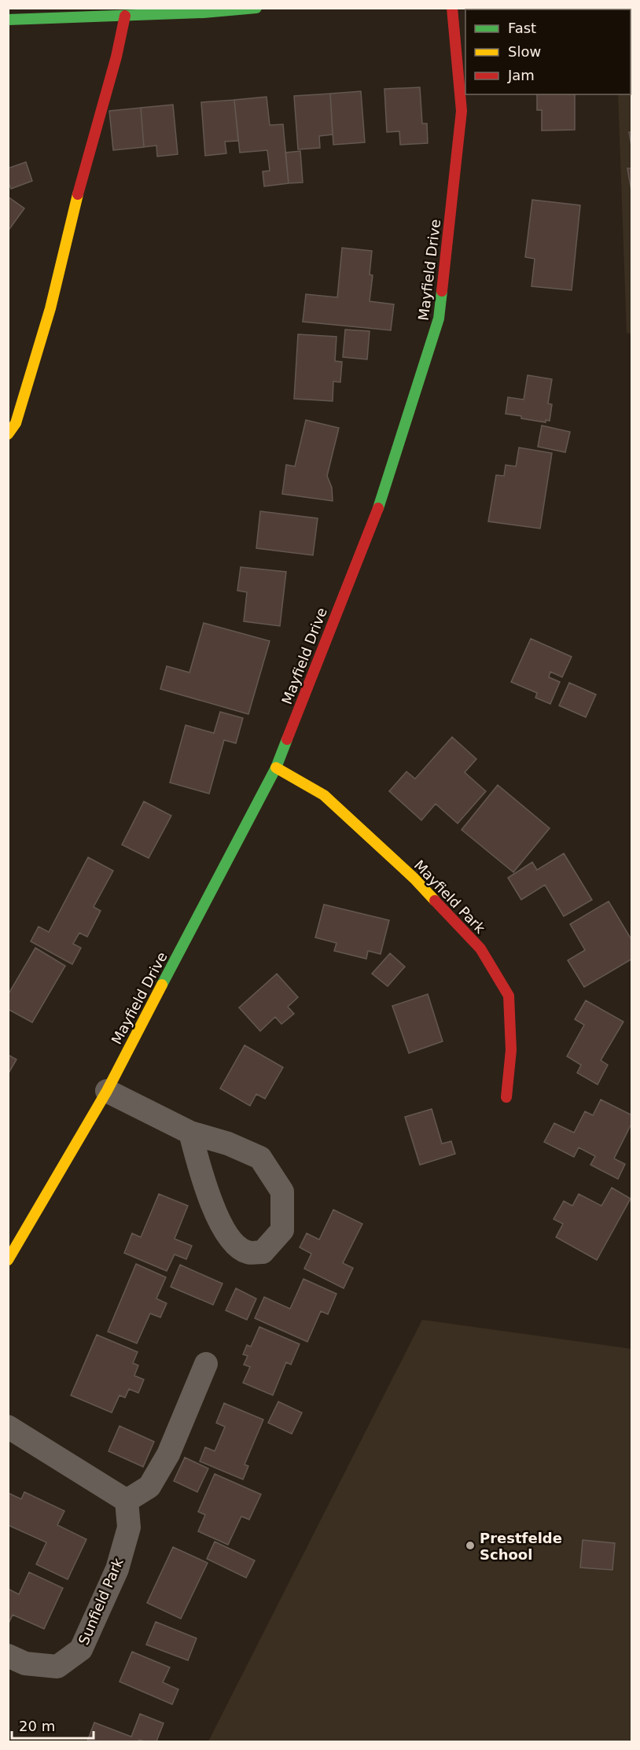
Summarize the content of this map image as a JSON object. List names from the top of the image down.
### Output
{
  "streets": {
    "street": ["Mayfield Drive", "Mayfield Park", "Sunfield Park"]
  },
  "crossings": [
    ["Mayfield Drive", "Mayfield Park"]
  ],
  "places": ["Prestfelde School"],
  "legend": ["Fast", "Slow", "Jam"],
  "scale_bar": "20 m"
}
